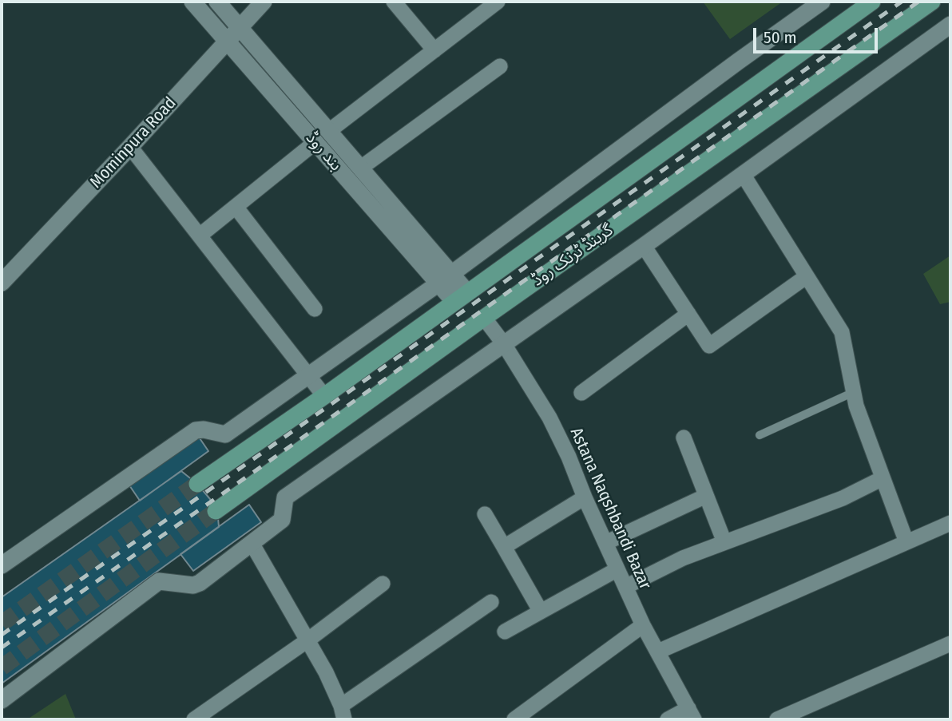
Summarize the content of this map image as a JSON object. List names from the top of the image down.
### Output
{
  "streets": {
    "main road": ["گرینڈ ٹرنک روڈ"],
    "street": ["Mominpura Road", "بند روڈ", "Astana Naqshbandi Bazar"]
  },
  "crossings": [
    ["Mominpura Road", "بند روڈ"],
    ["بند روڈ", "گرینڈ ٹرنک روڈ"],
    ["گرینڈ ٹرنک روڈ", "Astana Naqshbandi Bazar"]
  ],
  "scale_bar": "50 m"
}
